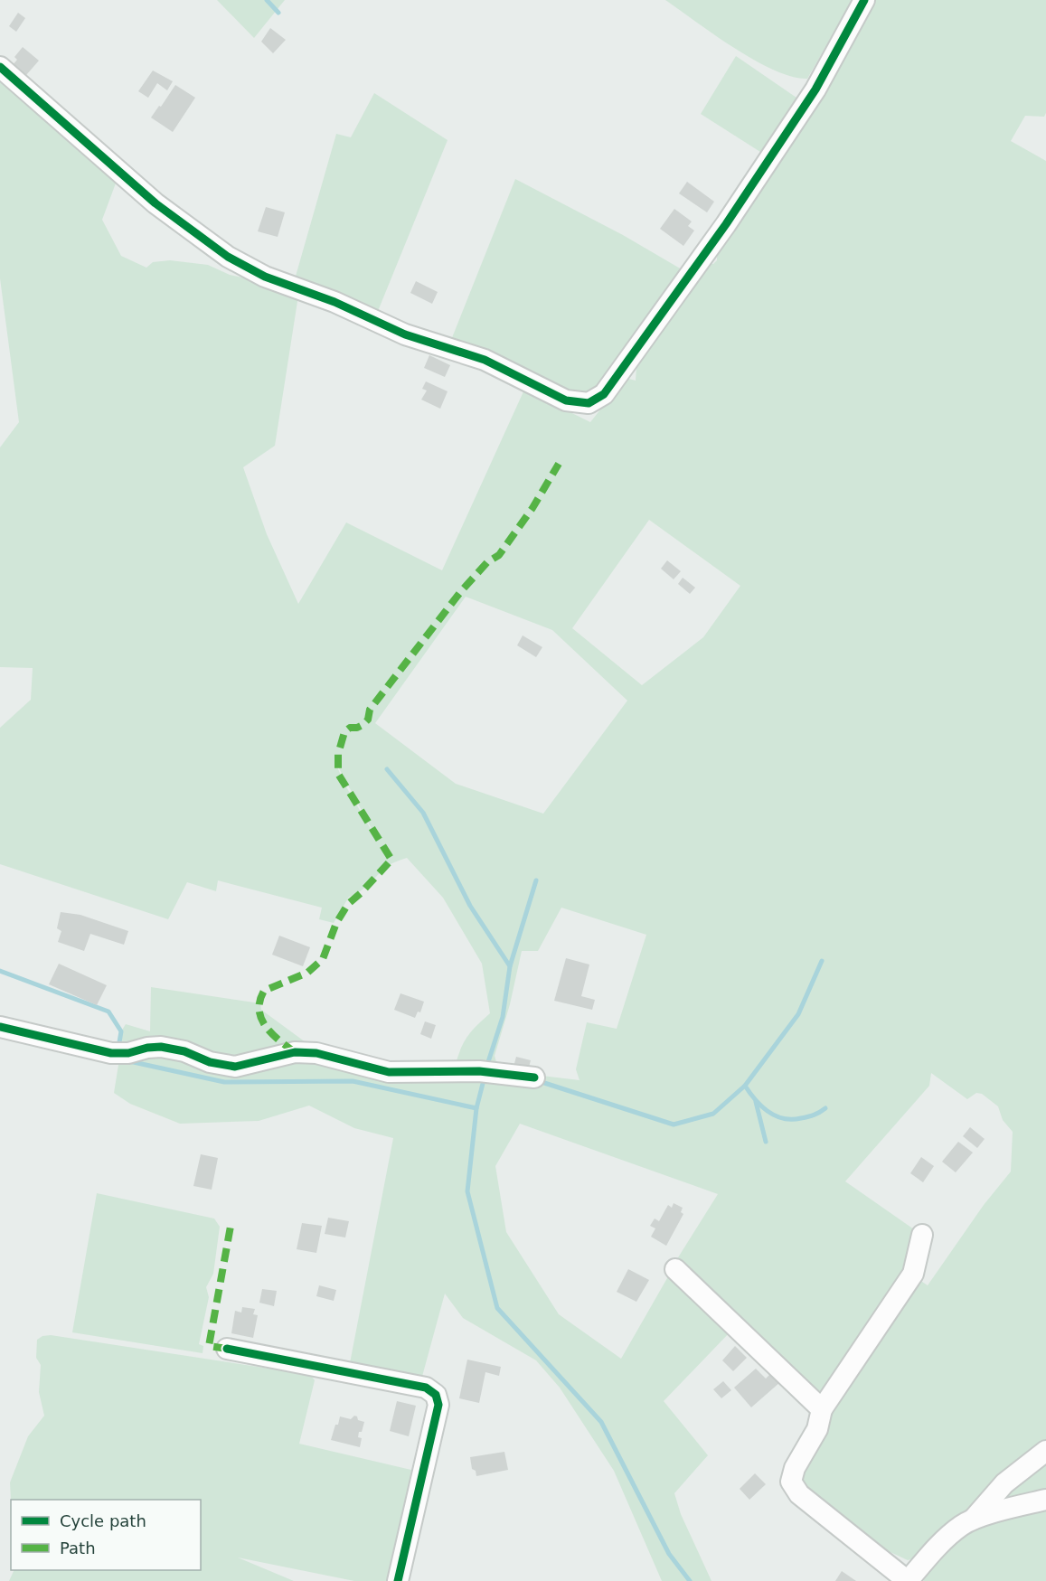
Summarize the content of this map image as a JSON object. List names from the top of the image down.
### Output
{
  "legend": ["Cycle path", "Path"]
}
